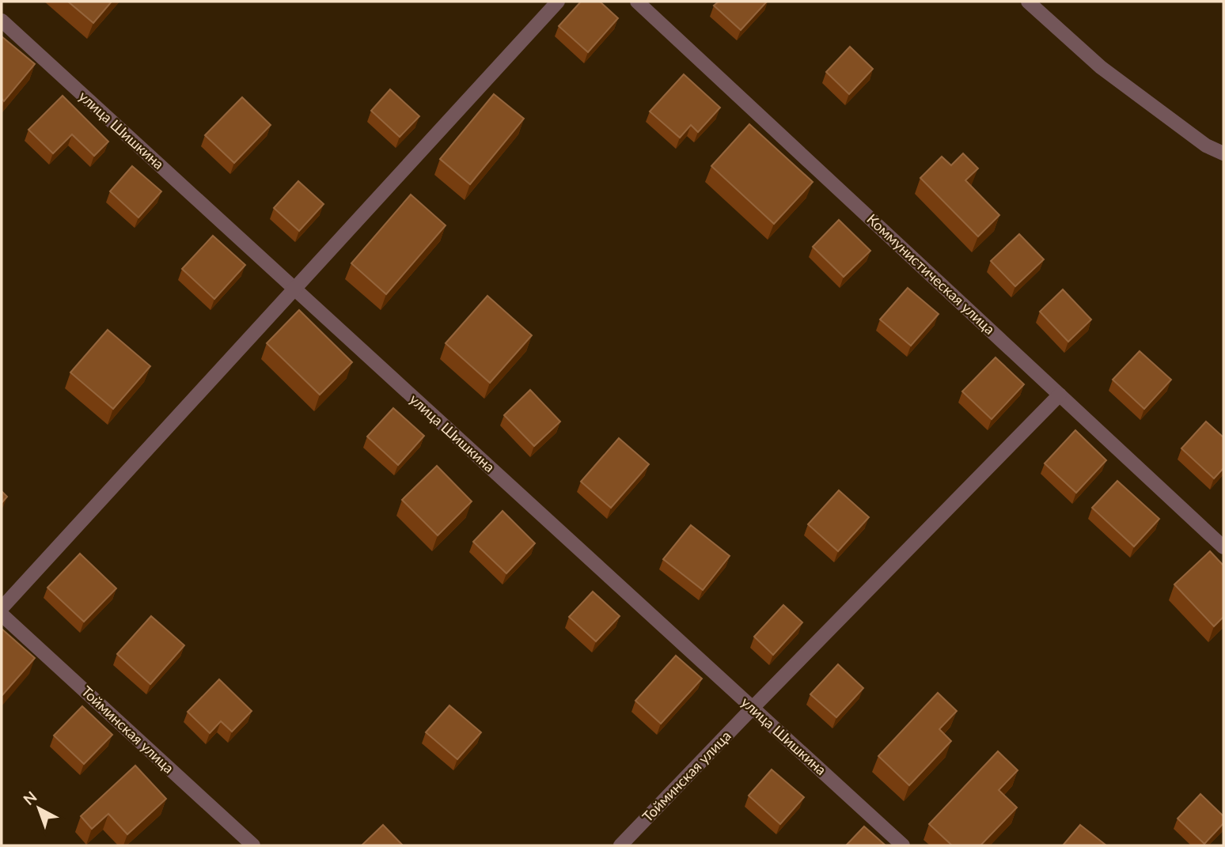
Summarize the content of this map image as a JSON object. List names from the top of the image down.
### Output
{
  "streets": {
    "street": ["улица Шишкина", "Коммунистическая улица", "Тойминская улица"]
  },
  "crossings": [
    ["улица Шишкина", "Тойминская улица"],
    ["Коммунистическая улица", "Тойминская улица"]
  ],
  "north": "top left"
}
